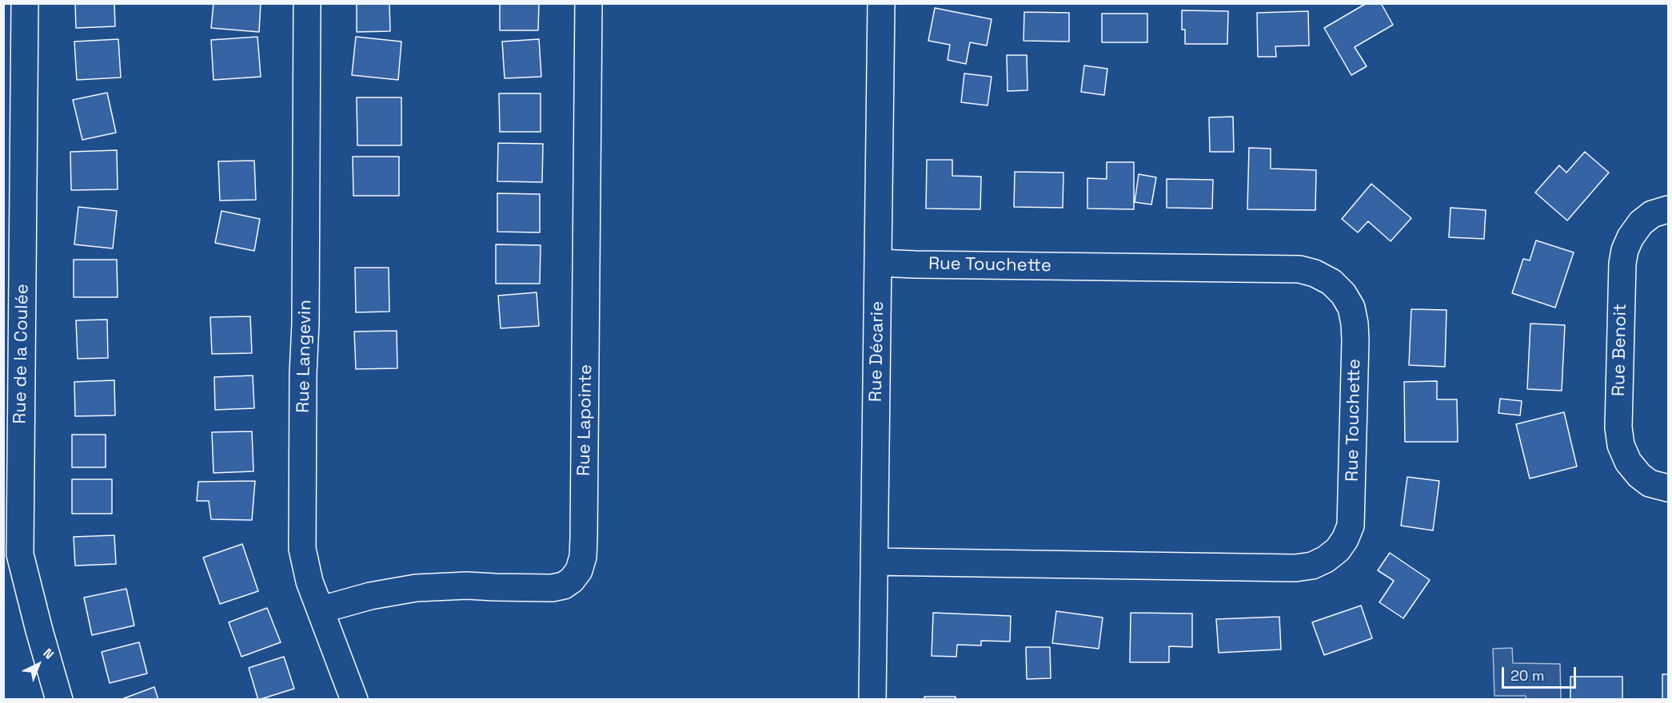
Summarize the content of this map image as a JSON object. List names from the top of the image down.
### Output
{
  "streets": {
    "street": [
      "Rue Touchette",
      "Rue Benoit",
      "Rue Décarie",
      "Rue de la Coulée",
      "Rue Langevin",
      "Rue Lapointe"
    ]
  },
  "crossings": [
    ["Rue Touchette", "Rue Décarie"],
    ["Rue Langevin", "Rue Lapointe"]
  ],
  "scale_bar": "20 m",
  "north": "top right"
}
